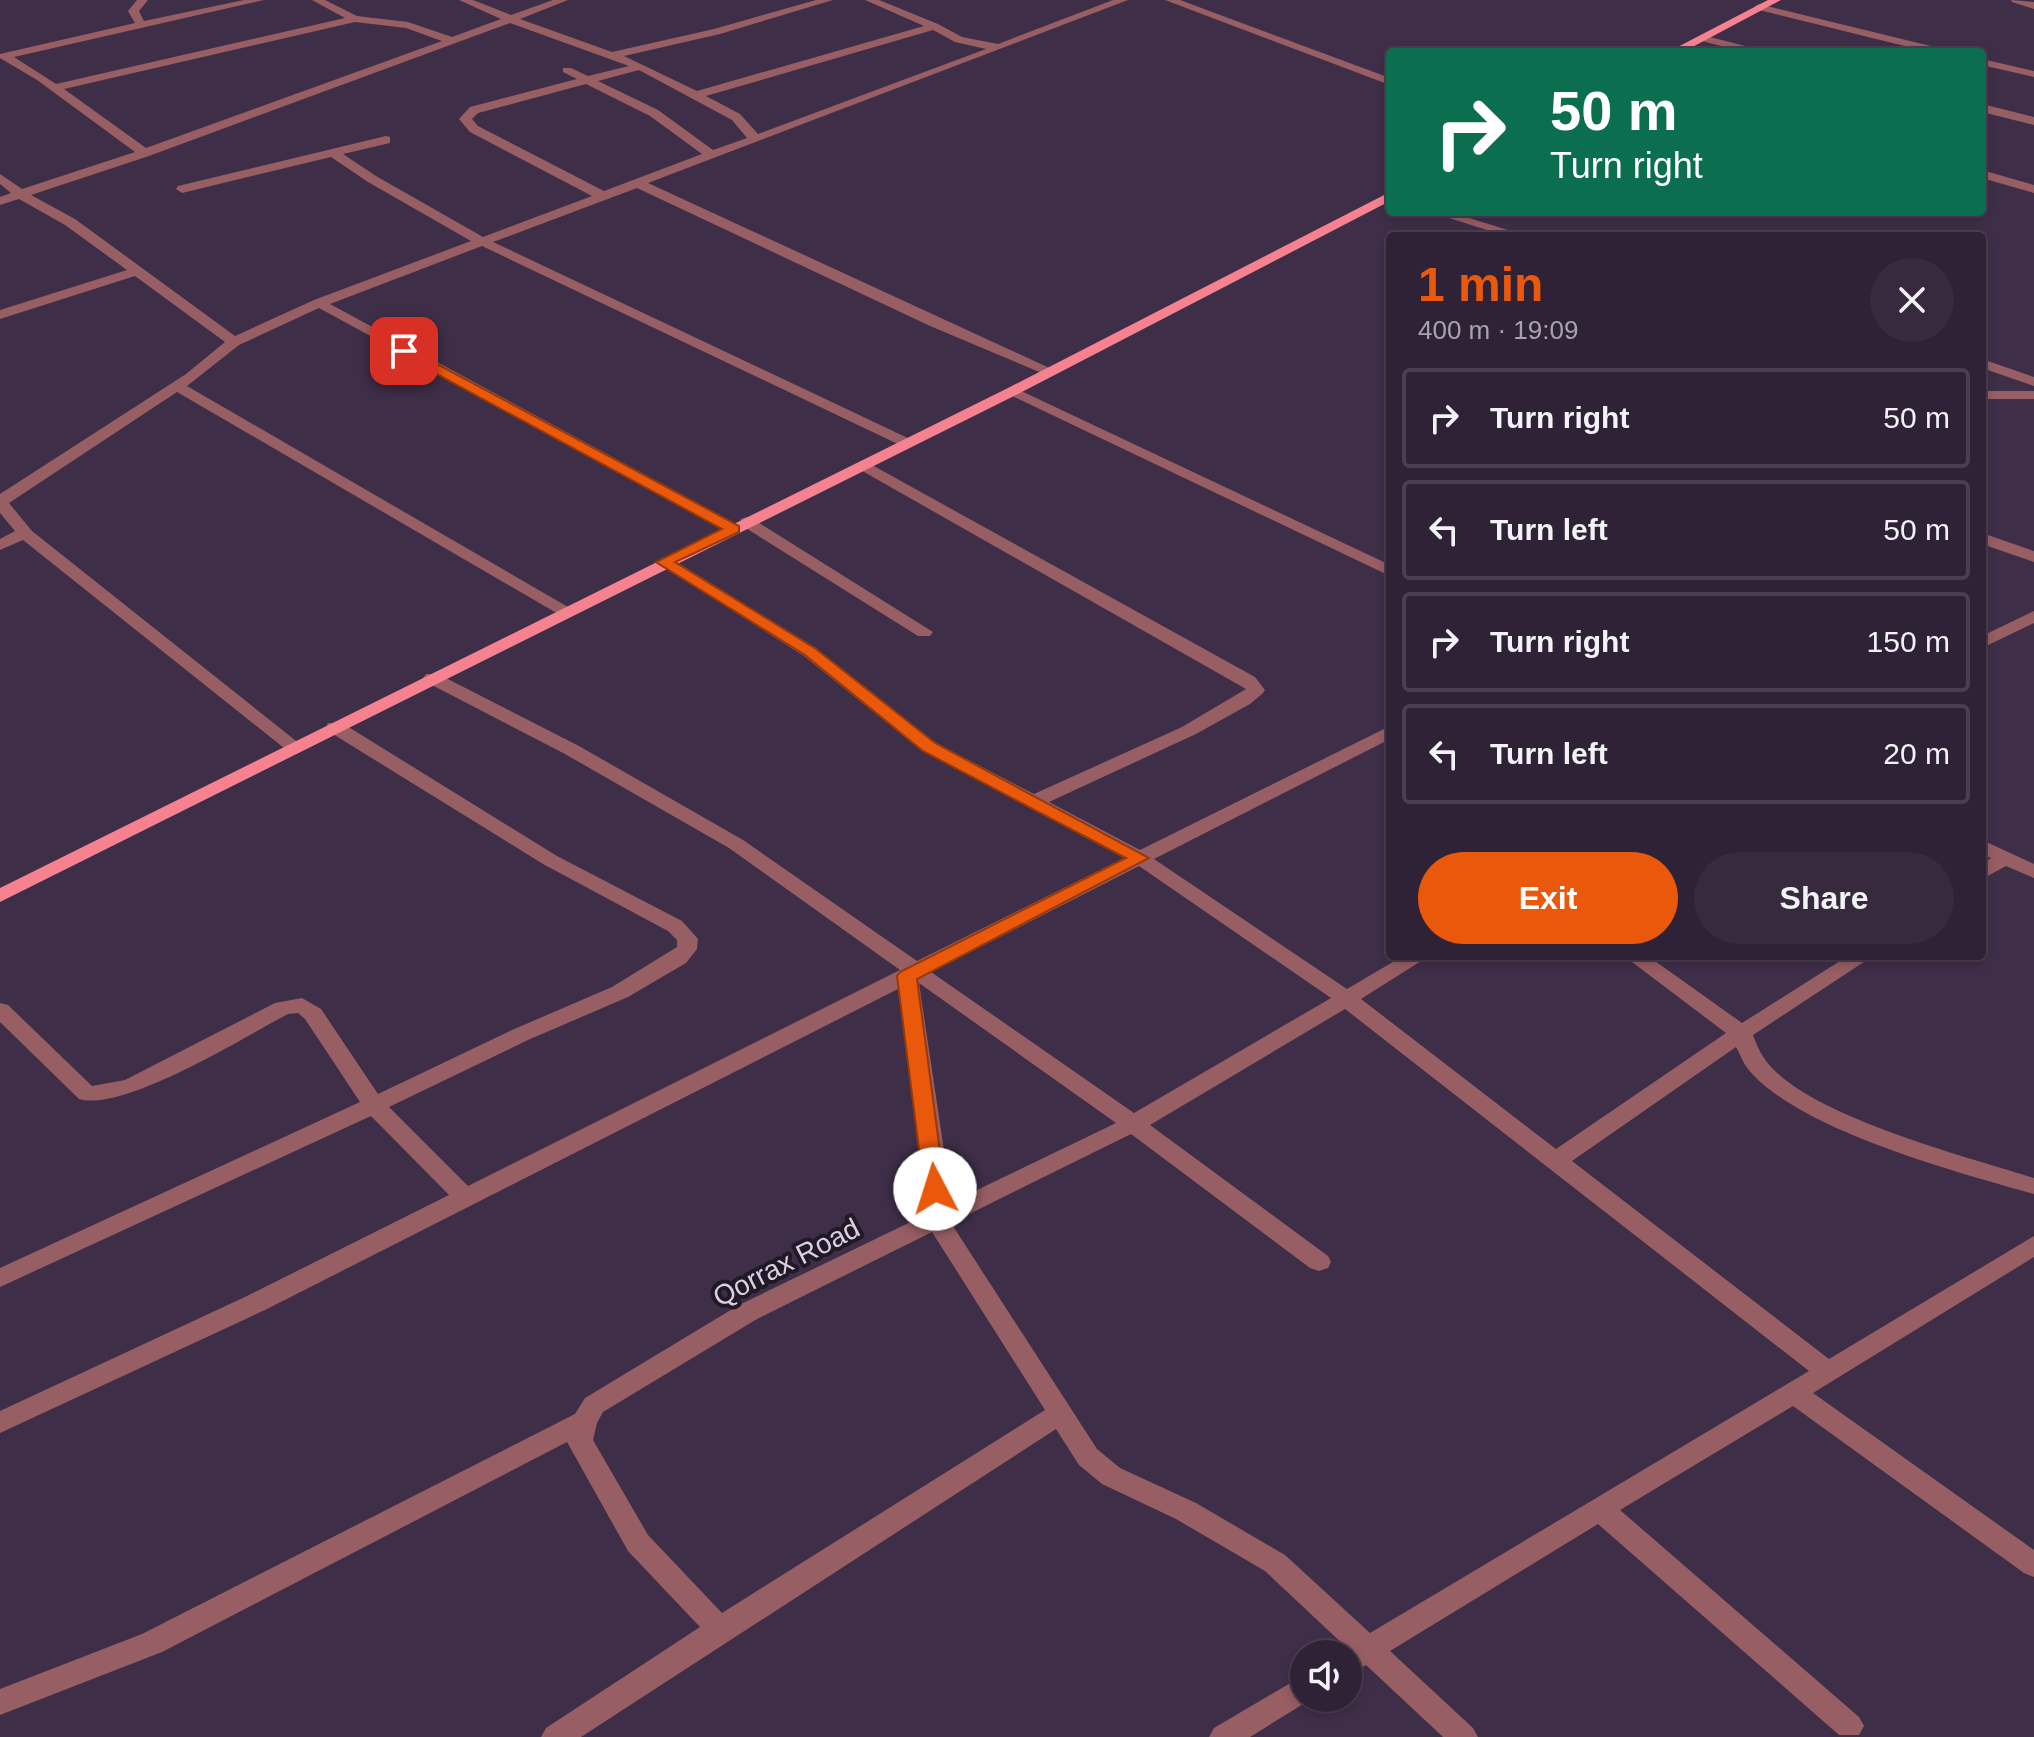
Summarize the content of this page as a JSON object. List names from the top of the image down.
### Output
{
  "streets": {
    "street": ["Qorrax Road"]
  },
  "page": {
    "turn": ["50 m", "Turn right"],
    "heading": ["1 min", "400 m · 19:09"],
    "list": [
      {
        "name": "Turn right",
        "value": "50 m"
      },
      {
        "name": "Turn left",
        "value": "50 m"
      },
      {
        "name": "Turn right",
        "value": "150 m"
      },
      {
        "name": "Turn left",
        "value": "20 m"
      }
    ],
    "buttons": ["Exit", "Share"]
  }
}
